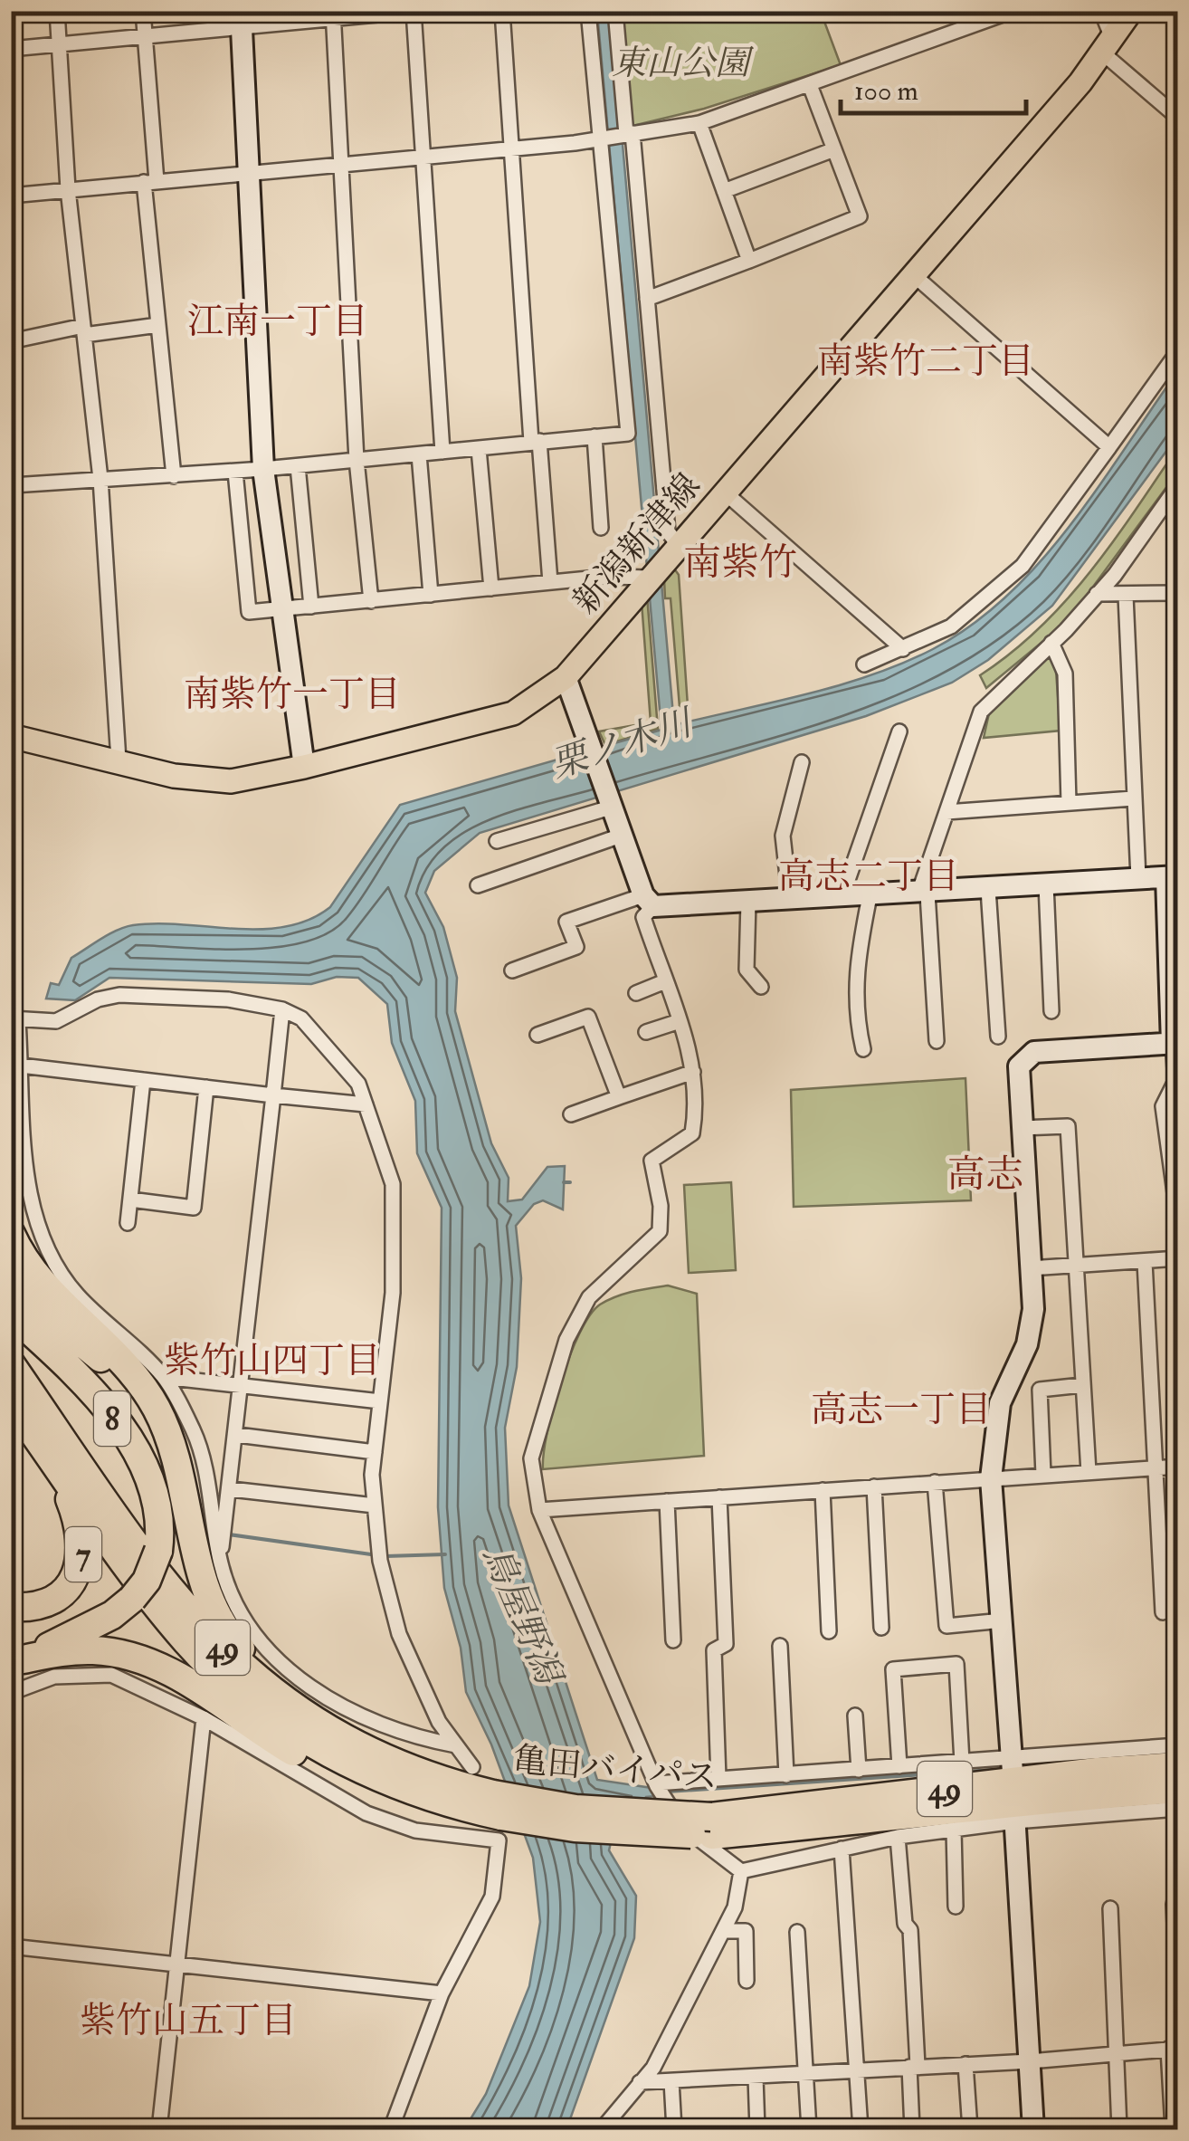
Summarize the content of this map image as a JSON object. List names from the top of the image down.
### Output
{
  "streets": {
    "highway": [
      "8",
      "7",
      "49",
      "亀田バイパス"
    ],
    "main road": ["新潟新津線"]
  },
  "crossings": [
    ["7", "亀田バイパス"]
  ],
  "districts": [
    "江南一丁目",
    "南紫竹二丁目",
    "南紫竹",
    "南紫竹一丁目",
    "高志二丁目",
    "高志",
    "紫竹山四丁目",
    "高志一丁目",
    "紫竹山五丁目"
  ],
  "water": ["栗ノ木川", "鳥屋野潟"],
  "parks": ["東山公園"],
  "scale_bar": "100 m"
}
